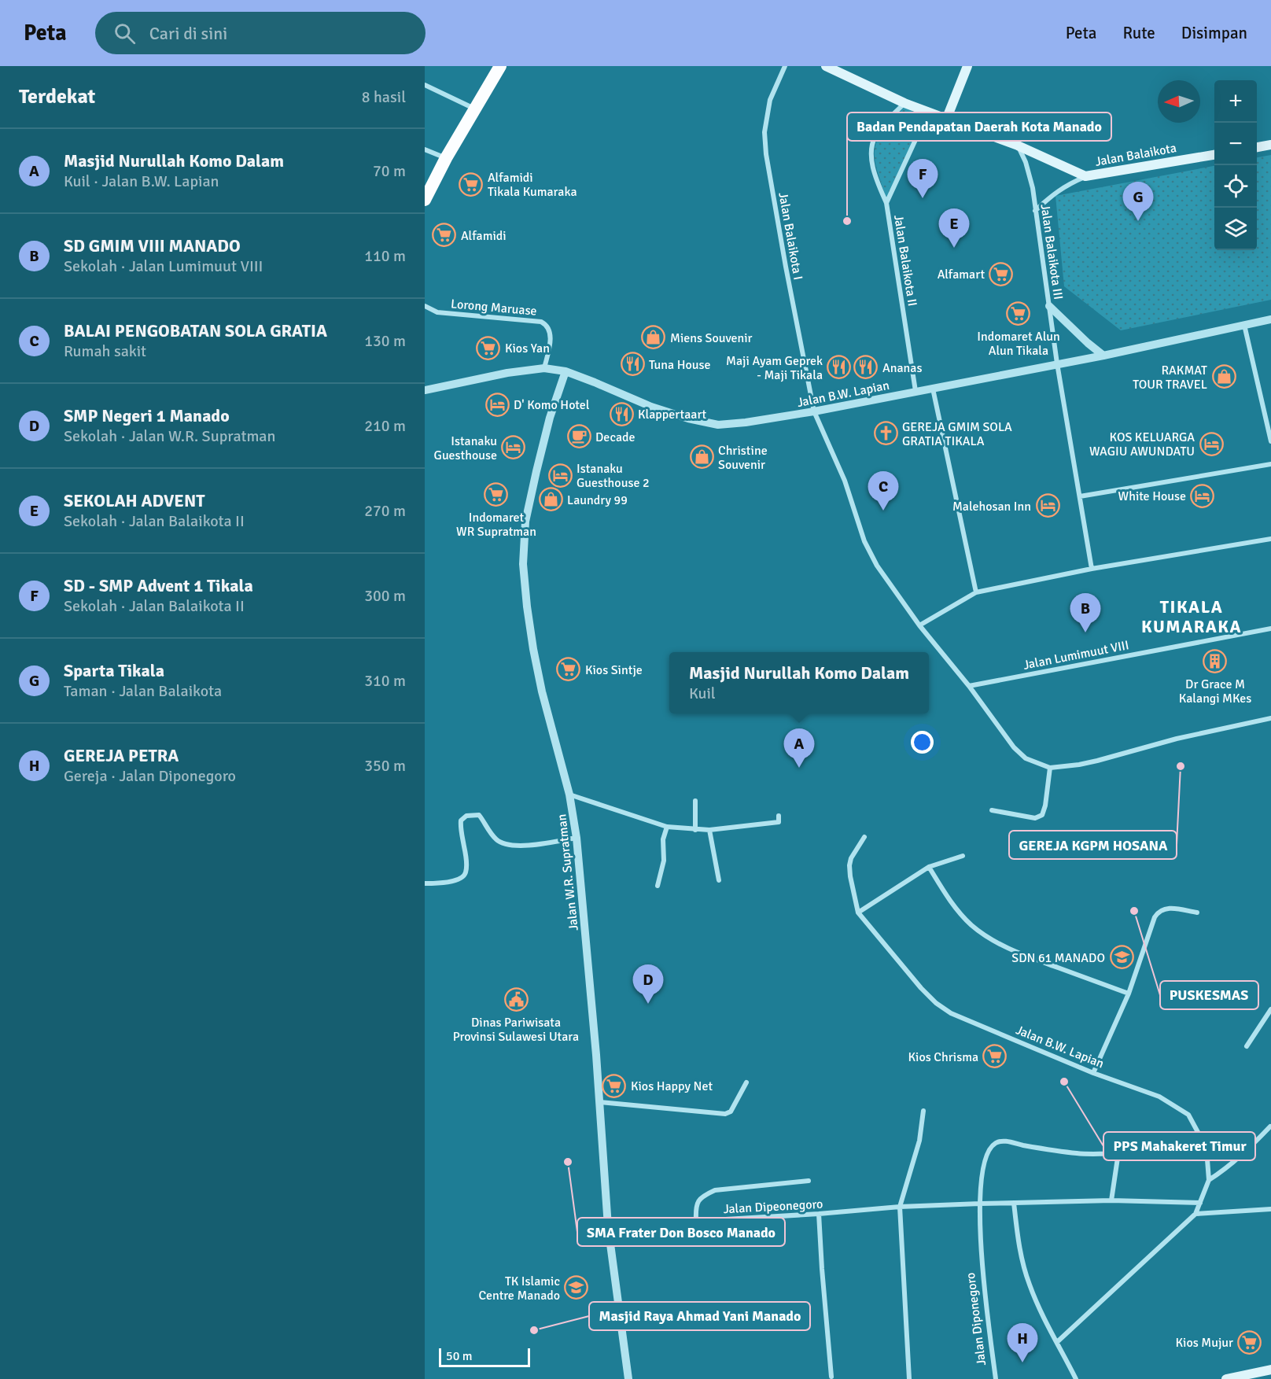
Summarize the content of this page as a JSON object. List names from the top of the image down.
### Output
{
  "streets": {
    "main road": ["Jalan Balaikota"],
    "street": [
      "Jalan Balaikota I",
      "Jalan Balaikota III",
      "Jalan Balaikota II",
      "Lorong Maruase",
      "Jalan B.W. Lapian",
      "Jalan Lumimuut VIII",
      "Jalan W.R. Supratman",
      "Jalan Dipeonegoro",
      "Jalan Diponegoro"
    ]
  },
  "crossings": [
    ["Jalan Balaikota", "Jalan Balaikota III"],
    ["Jalan Balaikota", "Jalan Balaikota II"],
    ["Jalan Balaikota I", "Jalan B.W. Lapian"],
    ["Jalan Balaikota I", "Jalan Lumimuut VIII"],
    ["Jalan Balaikota III", "Jalan B.W. Lapian"],
    ["Jalan Balaikota II", "Jalan B.W. Lapian"],
    ["Lorong Maruase", "Jalan B.W. Lapian"],
    ["Jalan B.W. Lapian", "Jalan W.R. Supratman"],
    ["Jalan B.W. Lapian", "Jalan Dipeonegoro"],
    ["Jalan W.R. Supratman", "Jalan Dipeonegoro"],
    ["Jalan Dipeonegoro", "Jalan Diponegoro"]
  ],
  "districts": ["TIKALA KUMARAKA"],
  "places": {
    "supermarket": [
      "Alfamidi Tikala Kumaraka",
      "Alfamidi",
      "Alfamart",
      "Indomaret Alun Alun Tikala",
      "Kios Yan",
      "Indomaret WR Supratman",
      "Kios Sintje",
      "Kios Chrisma",
      "Kios Happy Net",
      "Kios Mujur"
    ],
    "other": [
      "Badan Pendapatan Daerah Kota Manado",
      "GEREJA KGPM HOSANA",
      "PUSKESMAS",
      "PPS Mahakeret Timur",
      "SMA Frater Don Bosco Manado",
      "Masjid Raya Ahmad Yani Manado"
    ],
    "shop": [
      "Miens Souvenir",
      "RAKMAT TOUR TRAVEL",
      "Christine Souvenir",
      "Laundry 99"
    ],
    "restaurant": [
      "Tuna House",
      "Maji Ayam Geprek - Maji Tikala",
      "Ananas",
      "Klappertaart"
    ],
    "hotel": [
      "D' Komo Hotel",
      "KOS KELUARGA WAGIU AWUNDATU",
      "Istanaku Guesthouse",
      "Istanaku Guesthouse 2",
      "White House",
      "Malehosan Inn"
    ],
    "church": ["GEREJA GMIM SOLA GRATIA TIKALA"],
    "cafe": ["Decade"],
    "building": ["Dr Grace M Kalangi MKes"],
    "school or university": ["SDN 61 MANADO", "TK Islamic Centre Manado"],
    "public building": ["Dinas Pariwisata Provinsi Sulawesi Utara"]
  },
  "scale_bar": "50 m",
  "north": "left",
  "page": {
    "header": "Peta",
    "search": "Cari di sini",
    "nav": ["Peta", "Rute", "Disimpan"],
    "heading": ["Terdekat", "8 hasil"],
    "map_buttons": ["+", "−"],
    "list": [
      {
        "mark": "A",
        "name": "Masjid Nurullah Komo Dalam",
        "note": "Kuil · Jalan B.W. Lapian",
        "value": "70 m"
      },
      {
        "mark": "B",
        "name": "SD GMIM VIII MANADO",
        "note": "Sekolah · Jalan Lumimuut VIII",
        "value": "110 m"
      },
      {
        "mark": "C",
        "name": "BALAI PENGOBATAN SOLA GRATIA",
        "note": "Rumah sakit",
        "value": "130 m"
      },
      {
        "mark": "D",
        "name": "SMP Negeri 1 Manado",
        "note": "Sekolah · Jalan W.R. Supratman",
        "value": "210 m"
      },
      {
        "mark": "E",
        "name": "SEKOLAH ADVENT",
        "note": "Sekolah · Jalan Balaikota II",
        "value": "270 m"
      },
      {
        "mark": "F",
        "name": "SD - SMP Advent 1 Tikala",
        "note": "Sekolah · Jalan Balaikota II",
        "value": "300 m"
      },
      {
        "mark": "G",
        "name": "Sparta Tikala",
        "note": "Taman · Jalan Balaikota",
        "value": "310 m"
      },
      {
        "mark": "H",
        "name": "GEREJA PETRA",
        "note": "Gereja · Jalan Diponegoro",
        "value": "350 m"
      }
    ],
    "pins": [
      "F",
      "G",
      "E",
      "C",
      "B",
      "A",
      "D",
      "H"
    ],
    "popup": ["Masjid Nurullah Komo Dalam", "Kuil"],
    "scale": "50 m"
  }
}
